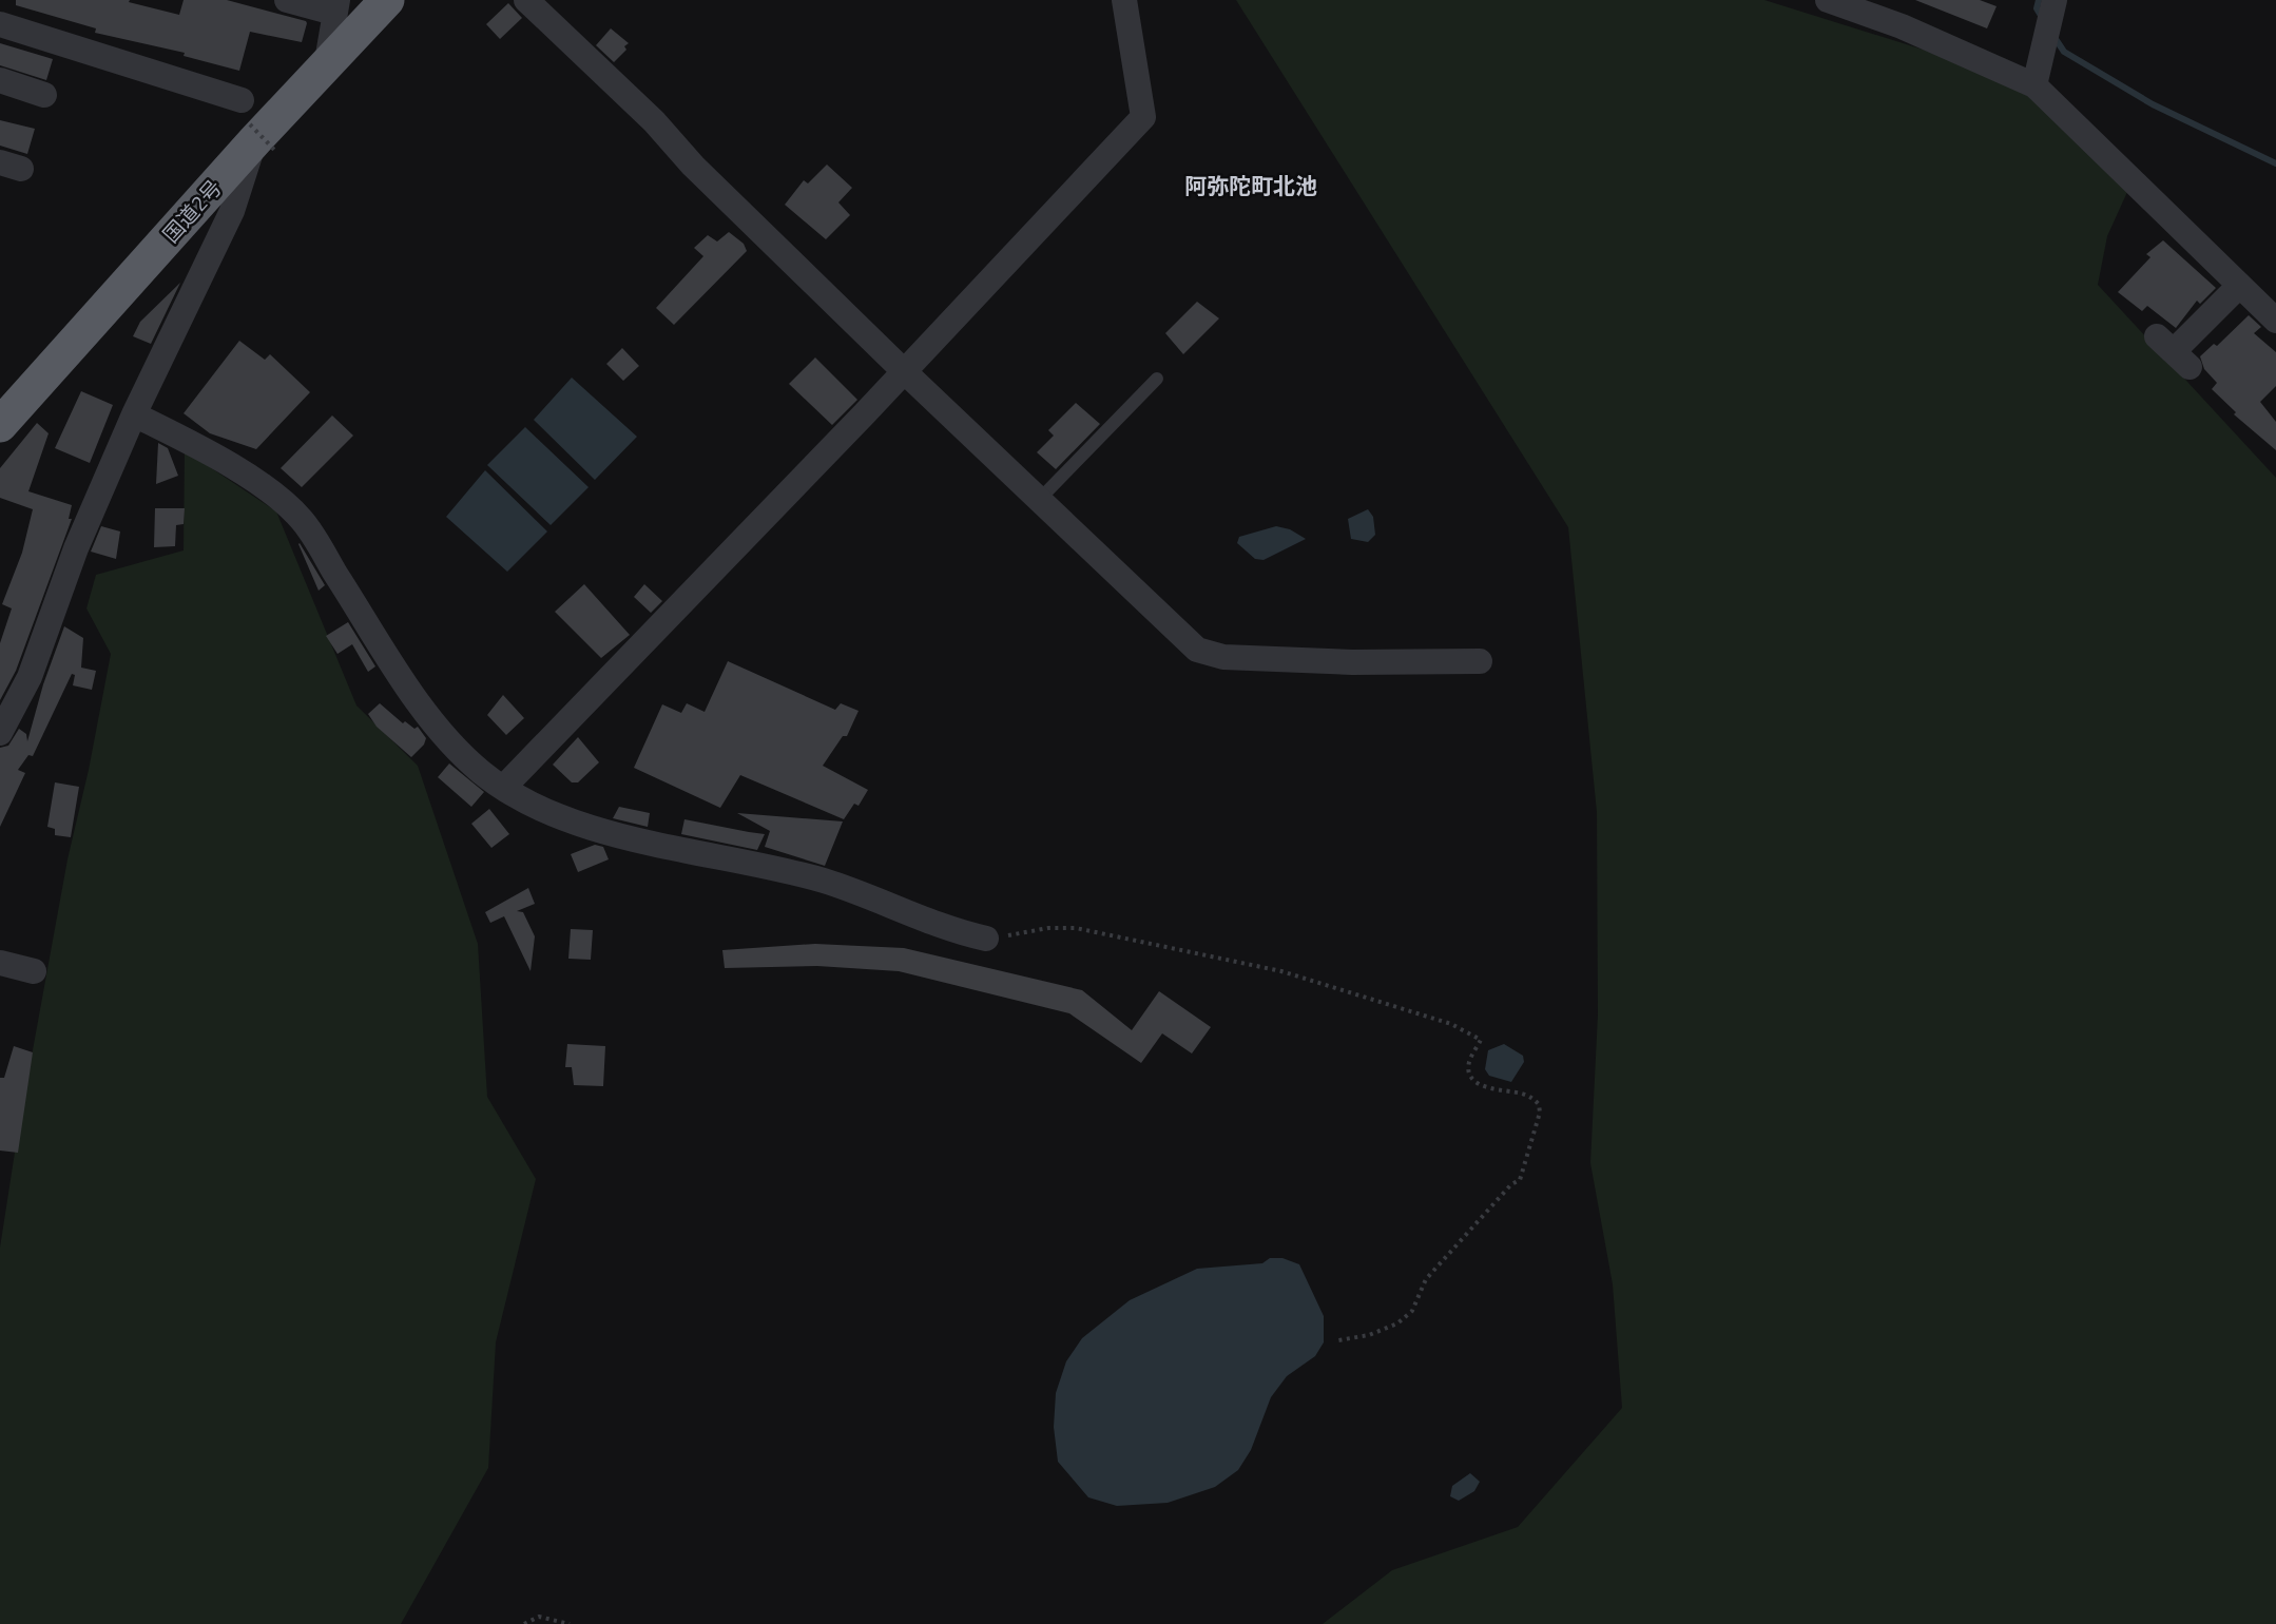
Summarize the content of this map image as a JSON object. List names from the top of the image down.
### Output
{
  "streets": {
    "highway": ["国道2号"]
  },
  "districts": ["阿弥陀町北池"]
}
